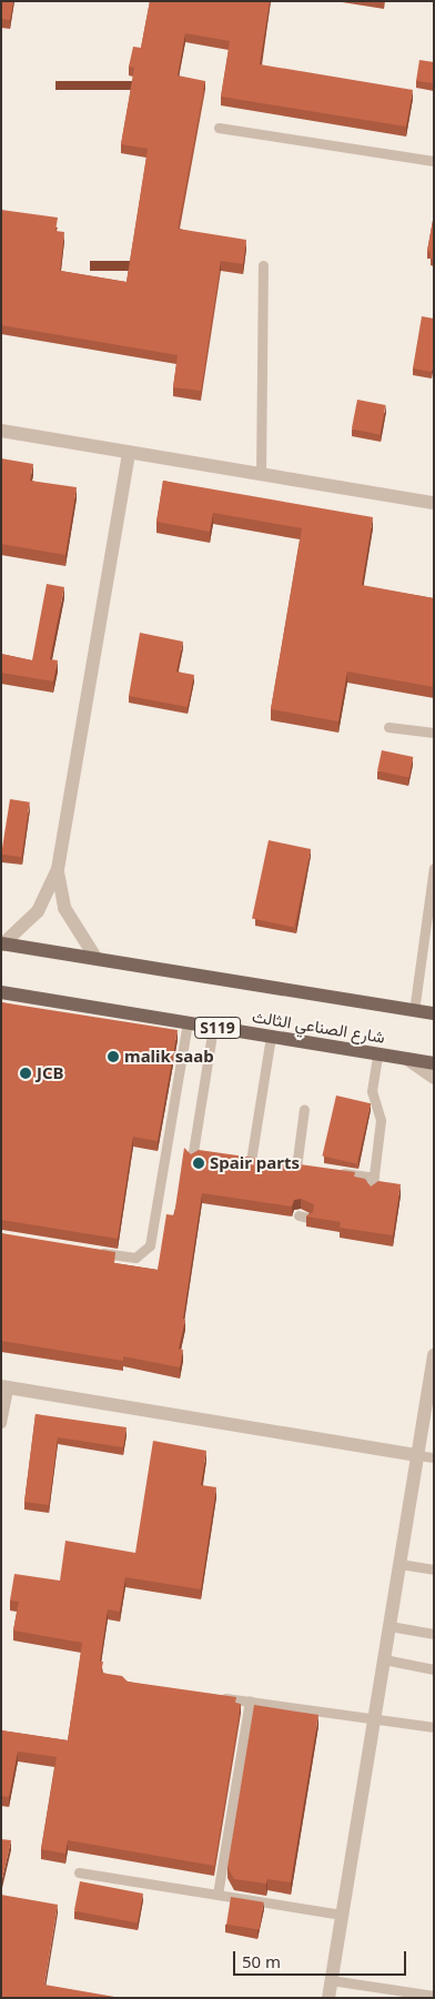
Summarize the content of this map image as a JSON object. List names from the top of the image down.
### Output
{
  "streets": {
    "main road": ["شارع الصناعي الثالث", "S119"]
  },
  "places": ["malik saab", "JCB", "Spair parts"],
  "scale_bar": "50 m"
}
